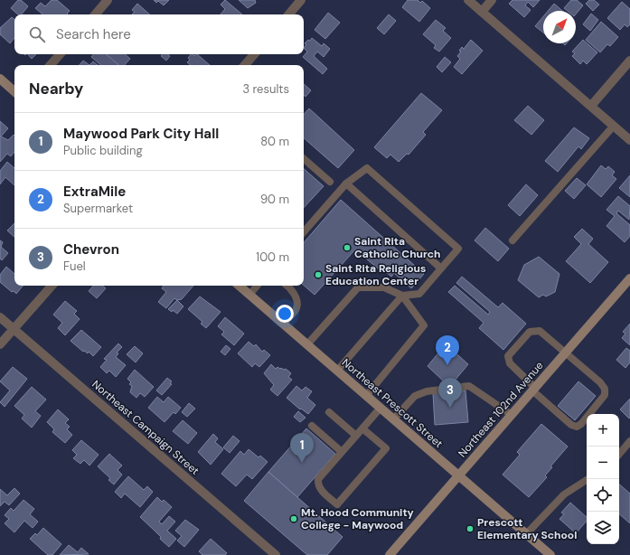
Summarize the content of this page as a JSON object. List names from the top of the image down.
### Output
{
  "streets": {
    "street": ["Northeast Prescott Street", "Northeast 102nd Avenue", "Northeast Campaign Street"]
  },
  "crossings": [
    ["Northeast Prescott Street", "Northeast 102nd Avenue"]
  ],
  "places": [
    "Saint Rita Catholic Church",
    "Saint Rita Religious Education Center",
    "Mt. Hood Community College - Maywood",
    "Prescott Elementary School"
  ],
  "north": "top right",
  "page": {
    "search": "Search here",
    "heading": ["Nearby", "3 results"],
    "list": [
      {
        "mark": "1",
        "name": "Maywood Park City Hall",
        "note": "Public building",
        "value": "80 m"
      },
      {
        "mark": "2",
        "name": "ExtraMile",
        "note": "Supermarket",
        "value": "90 m"
      },
      {
        "mark": "3",
        "name": "Chevron",
        "note": "Fuel",
        "value": "100 m"
      }
    ],
    "pins": ["2", "3", "1"],
    "map_buttons": ["+", "−"]
  }
}
